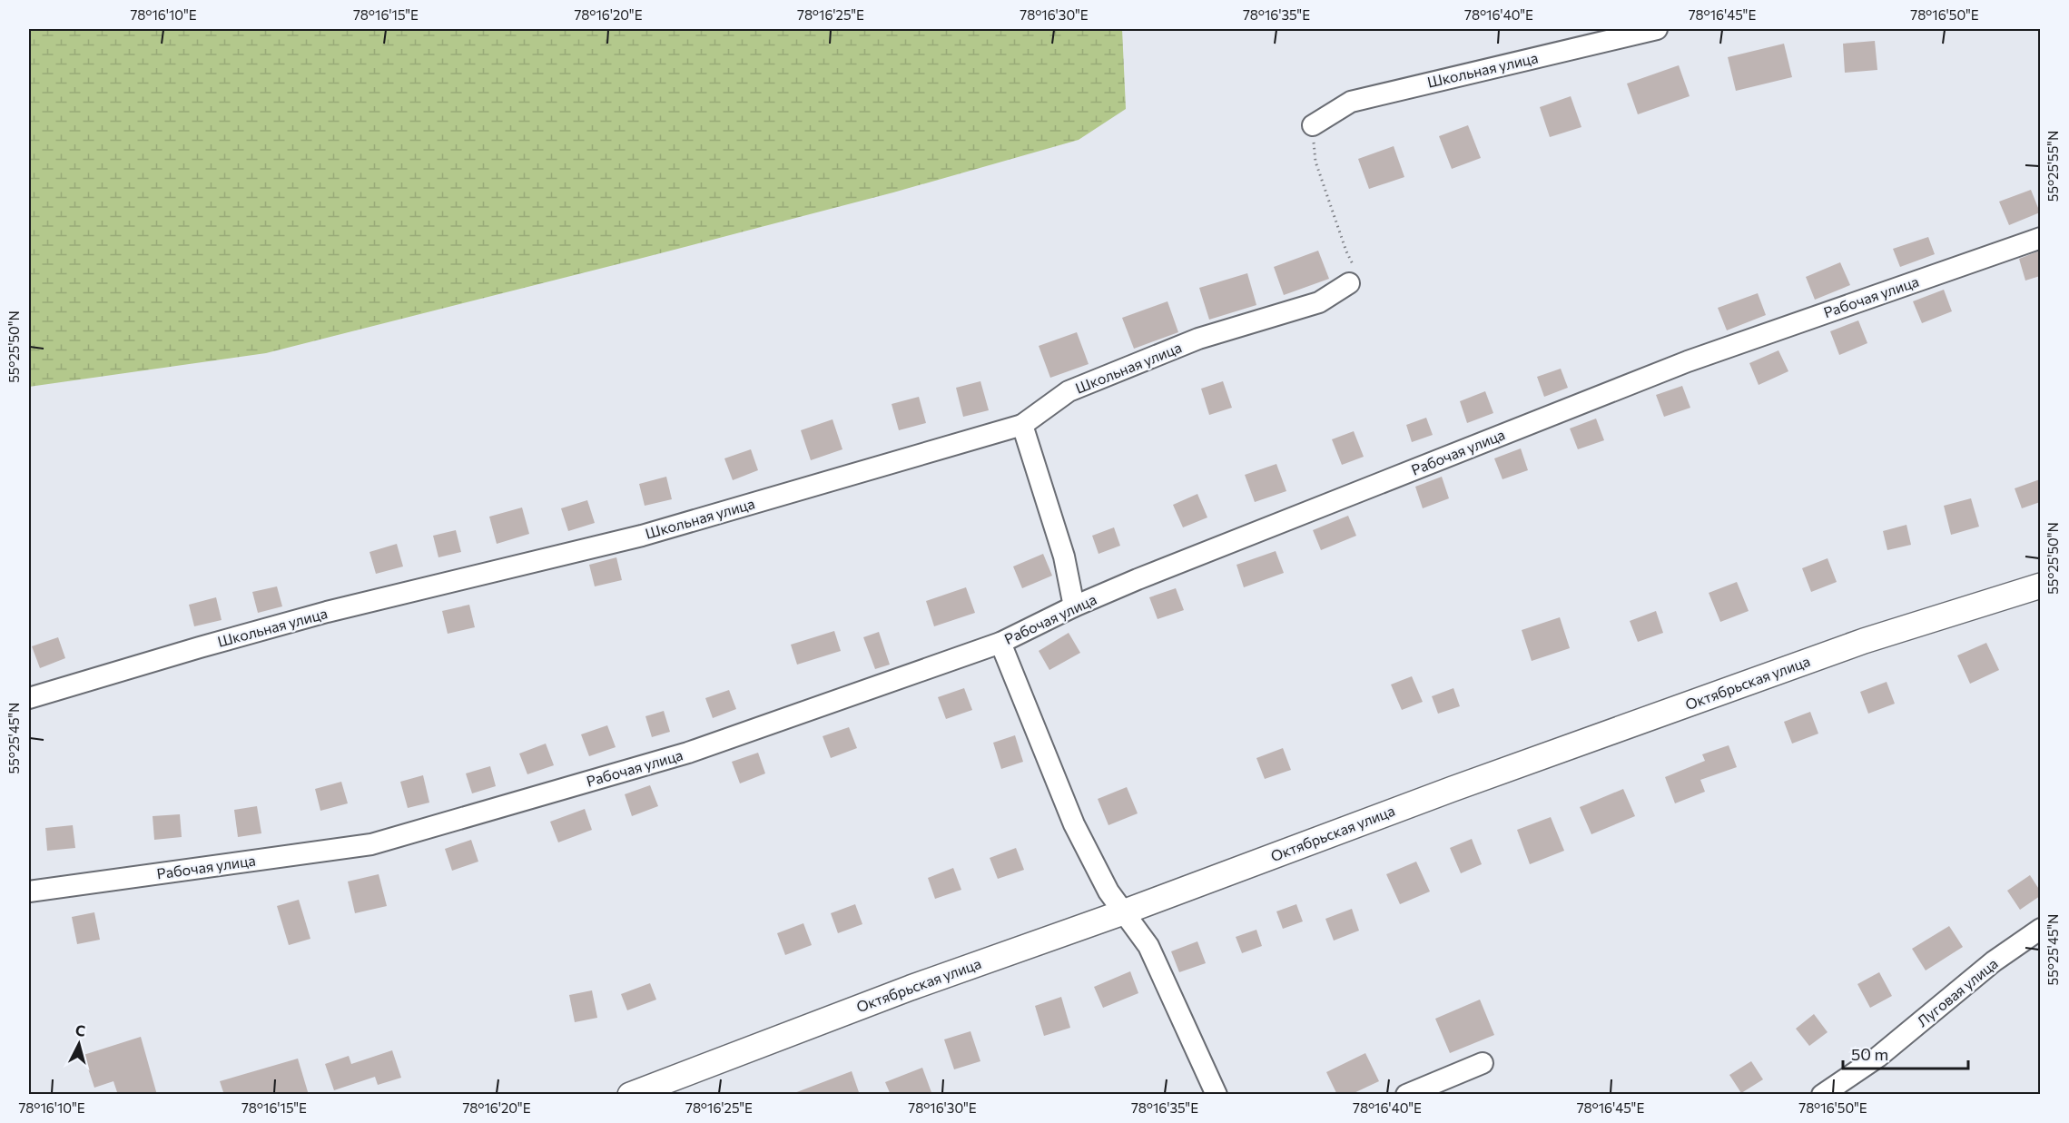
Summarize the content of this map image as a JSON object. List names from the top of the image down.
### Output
{
  "streets": {
    "street": [
      "Школьная улица",
      "Рабочая улица",
      "Октябрьская улица",
      "Луговая улица"
    ]
  },
  "scale_bar": "50 m",
  "north": "top",
  "coordinates": [
    "78°16'10\"E",
    "78°16'15\"E",
    "78°16'20\"E",
    "78°16'25\"E",
    "78°16'30\"E",
    "78°16'35\"E",
    "78°16'40\"E",
    "78°16'45\"E",
    "78°16'50\"E",
    "55°25'55\"N",
    "55°25'50\"N",
    "55°25'45\"N"
  ]
}
